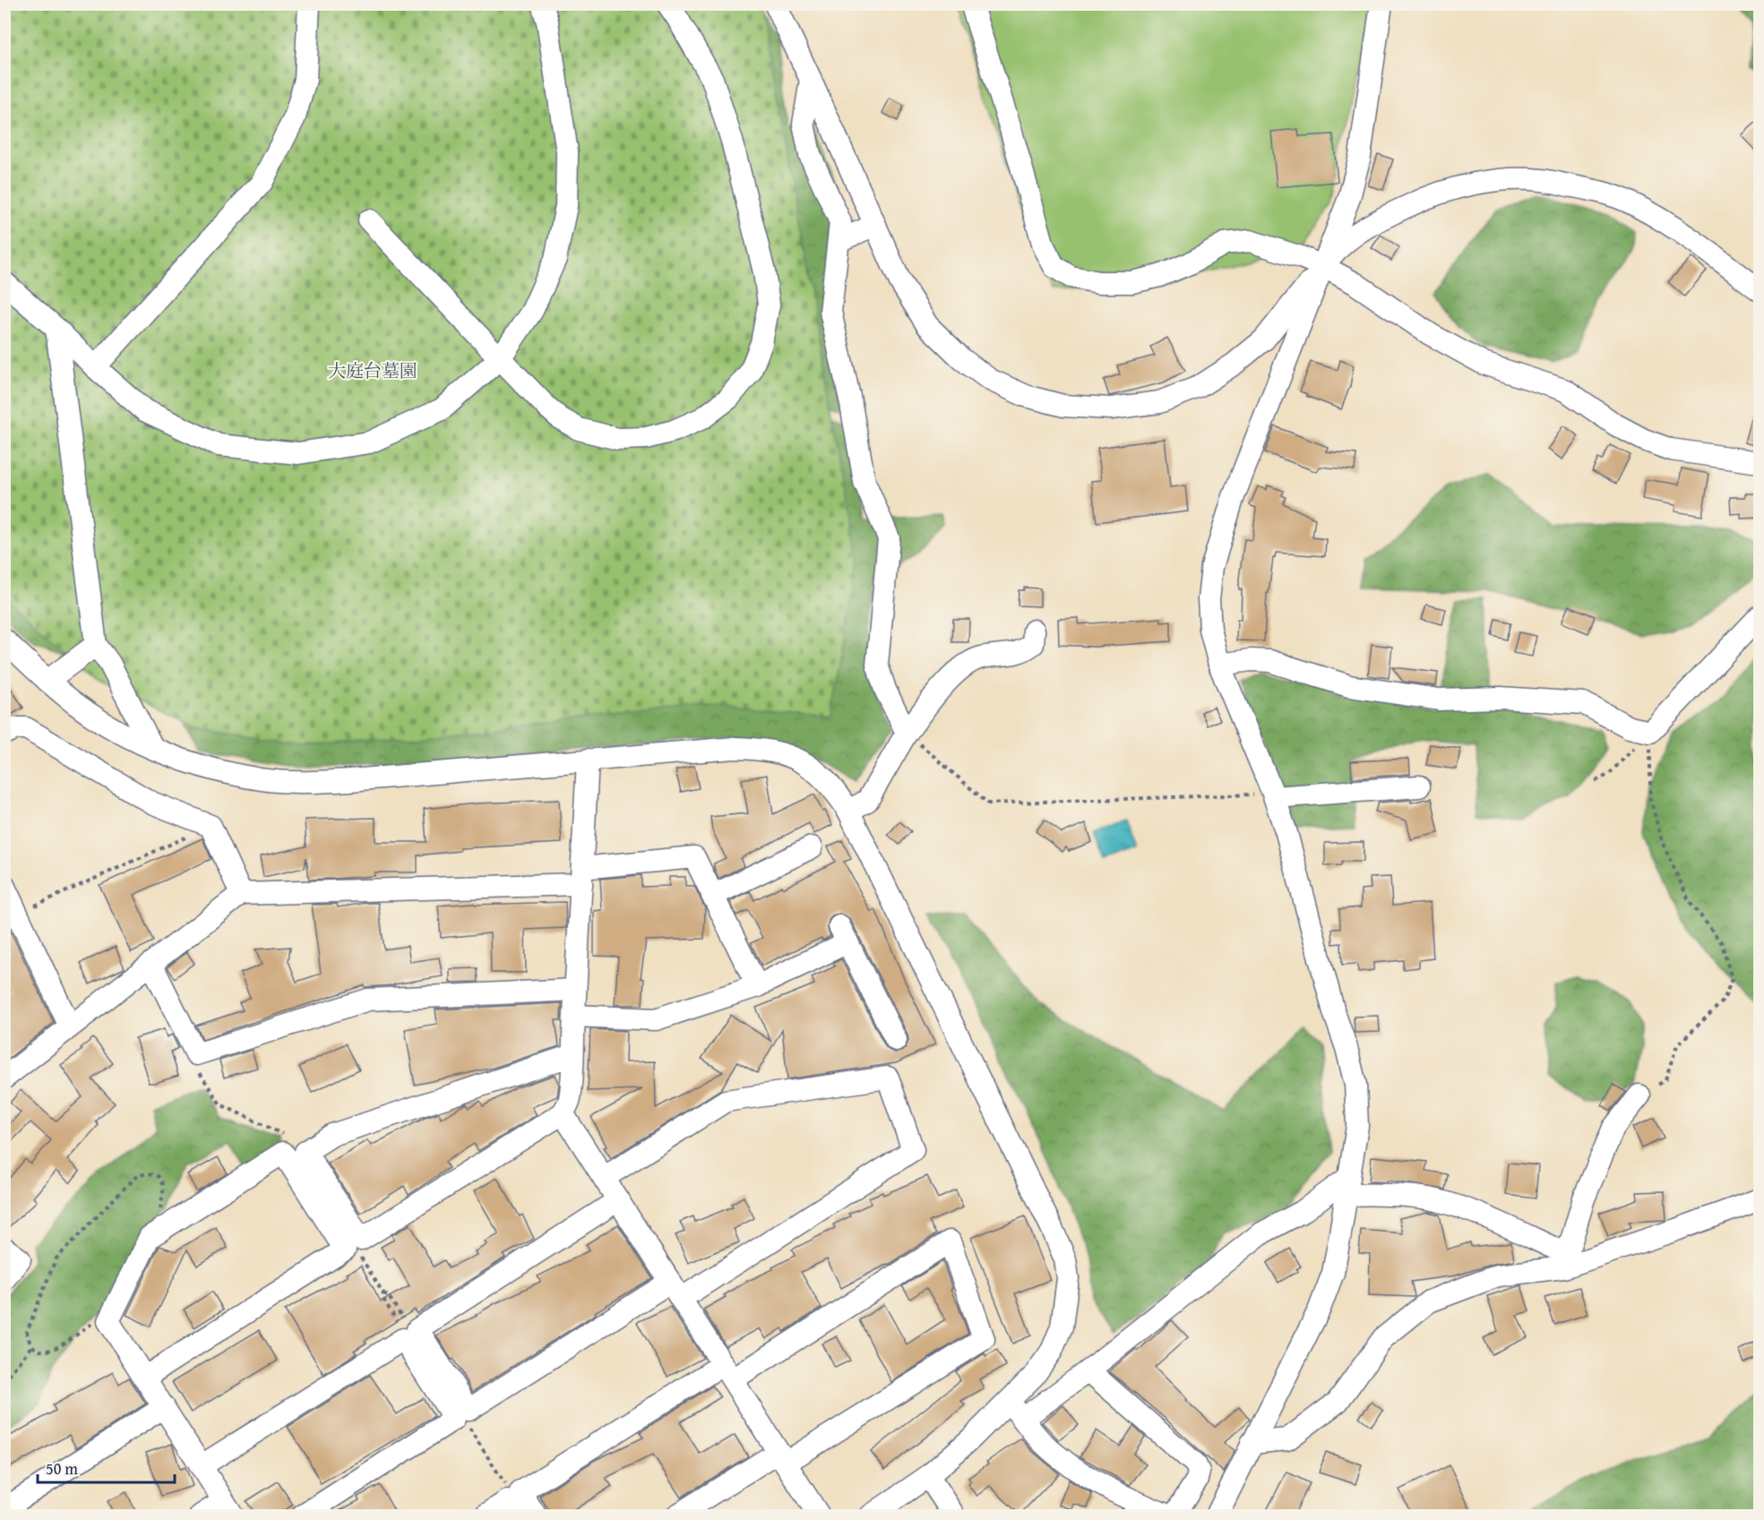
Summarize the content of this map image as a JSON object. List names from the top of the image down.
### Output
{
  "parks": ["大庭台墓園"],
  "scale_bar": "50 m"
}
